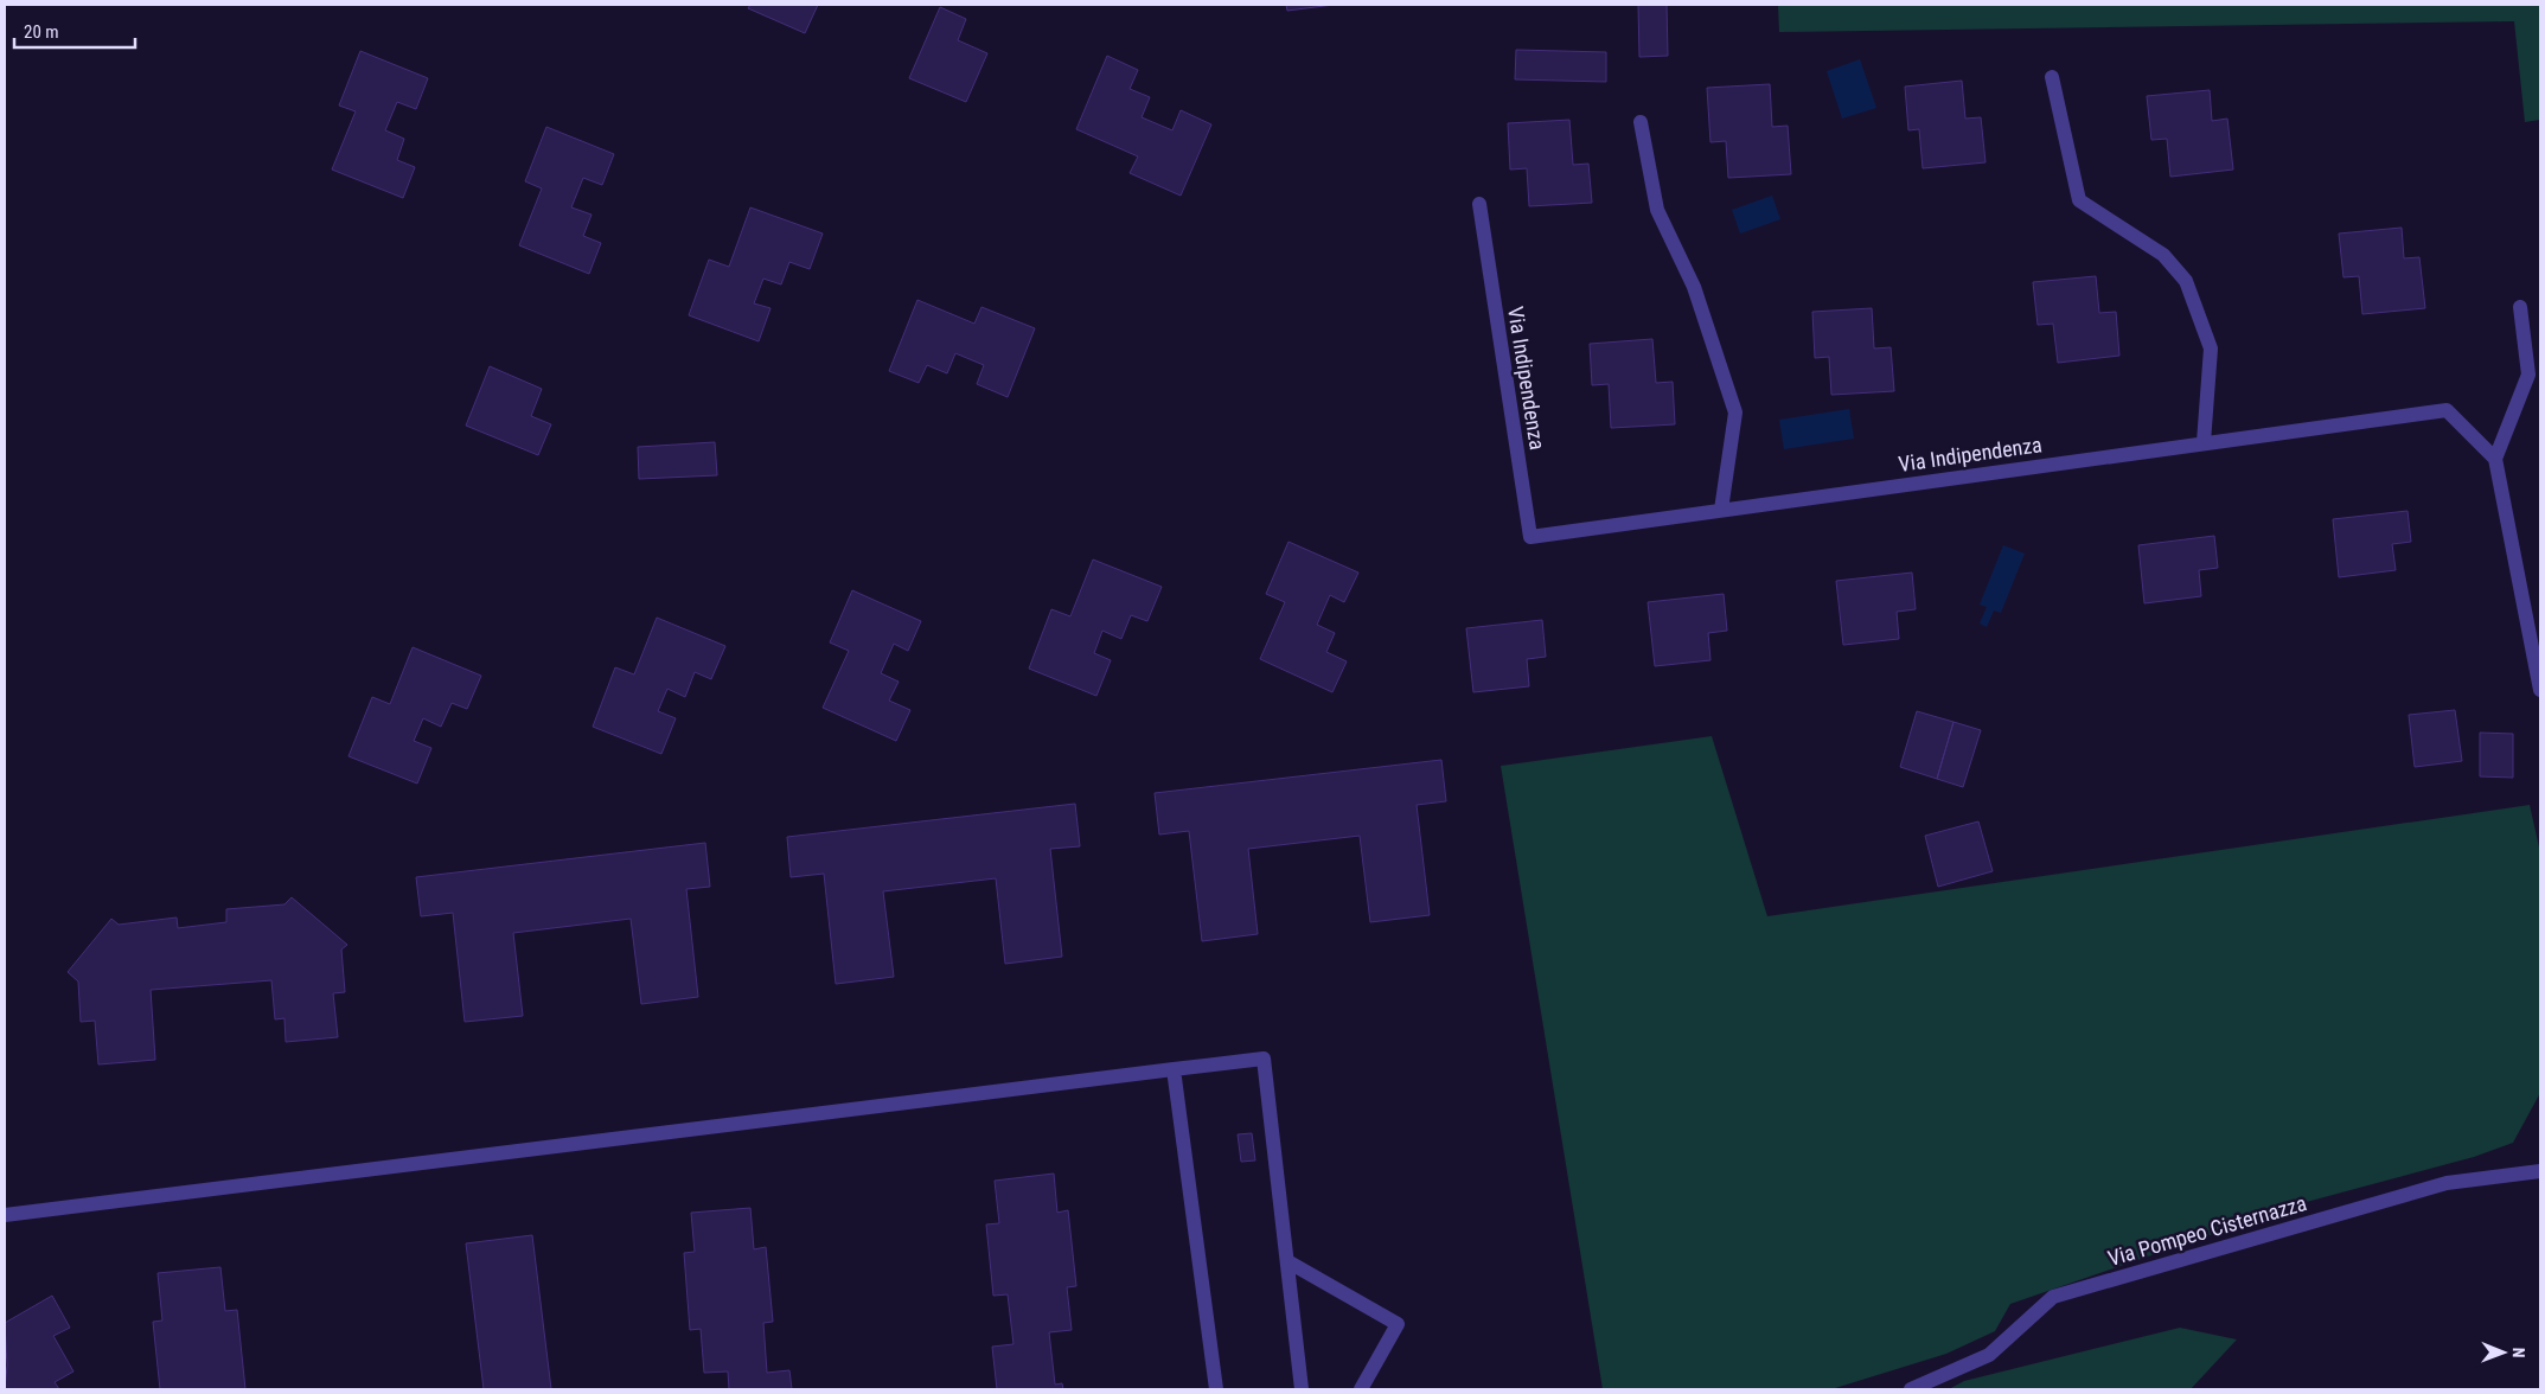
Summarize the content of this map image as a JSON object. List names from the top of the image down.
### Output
{
  "streets": {
    "street": ["Via Indipendenza", "Via Pompeo Cisternazza"]
  },
  "scale_bar": "20 m",
  "north": "right"
}
